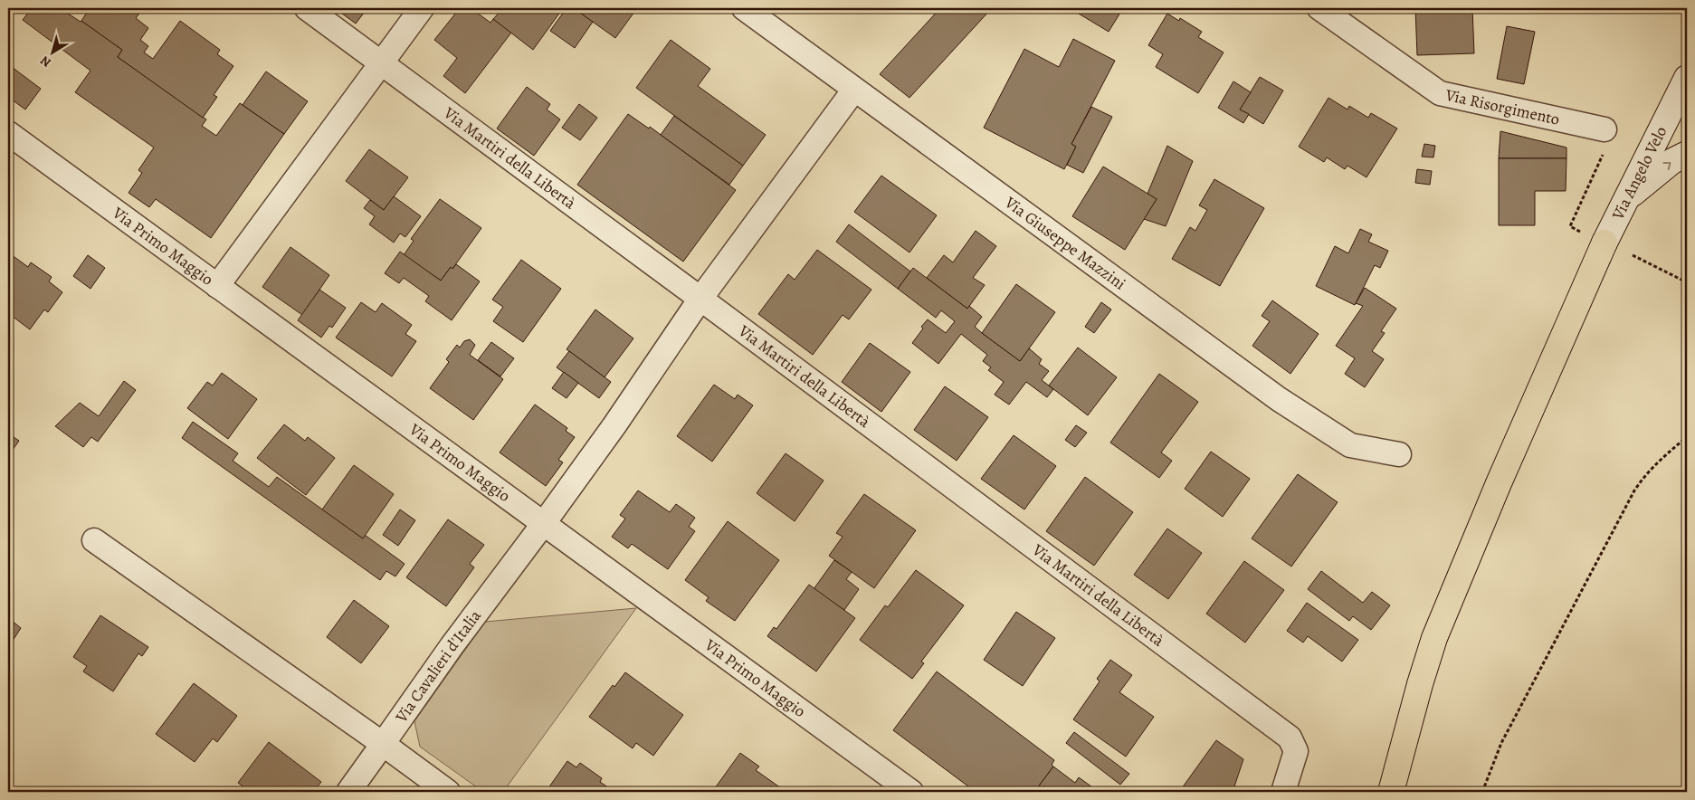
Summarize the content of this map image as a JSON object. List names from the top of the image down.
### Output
{
  "streets": {
    "main road": ["Via Angelo Velo"],
    "street": [
      "Via Risorgimento",
      "Via Martiri della Libertà",
      "Via Giuseppe Mazzini",
      "Via Primo Maggio",
      "Via Cavalieri d'Italia"
    ]
  },
  "crossings": [
    ["Via Martiri della Libertà", "Via Cavalieri d'Italia"],
    ["Via Giuseppe Mazzini", "Via Cavalieri d'Italia"],
    ["Via Primo Maggio", "Via Cavalieri d'Italia"]
  ],
  "north": "bottom left"
}
